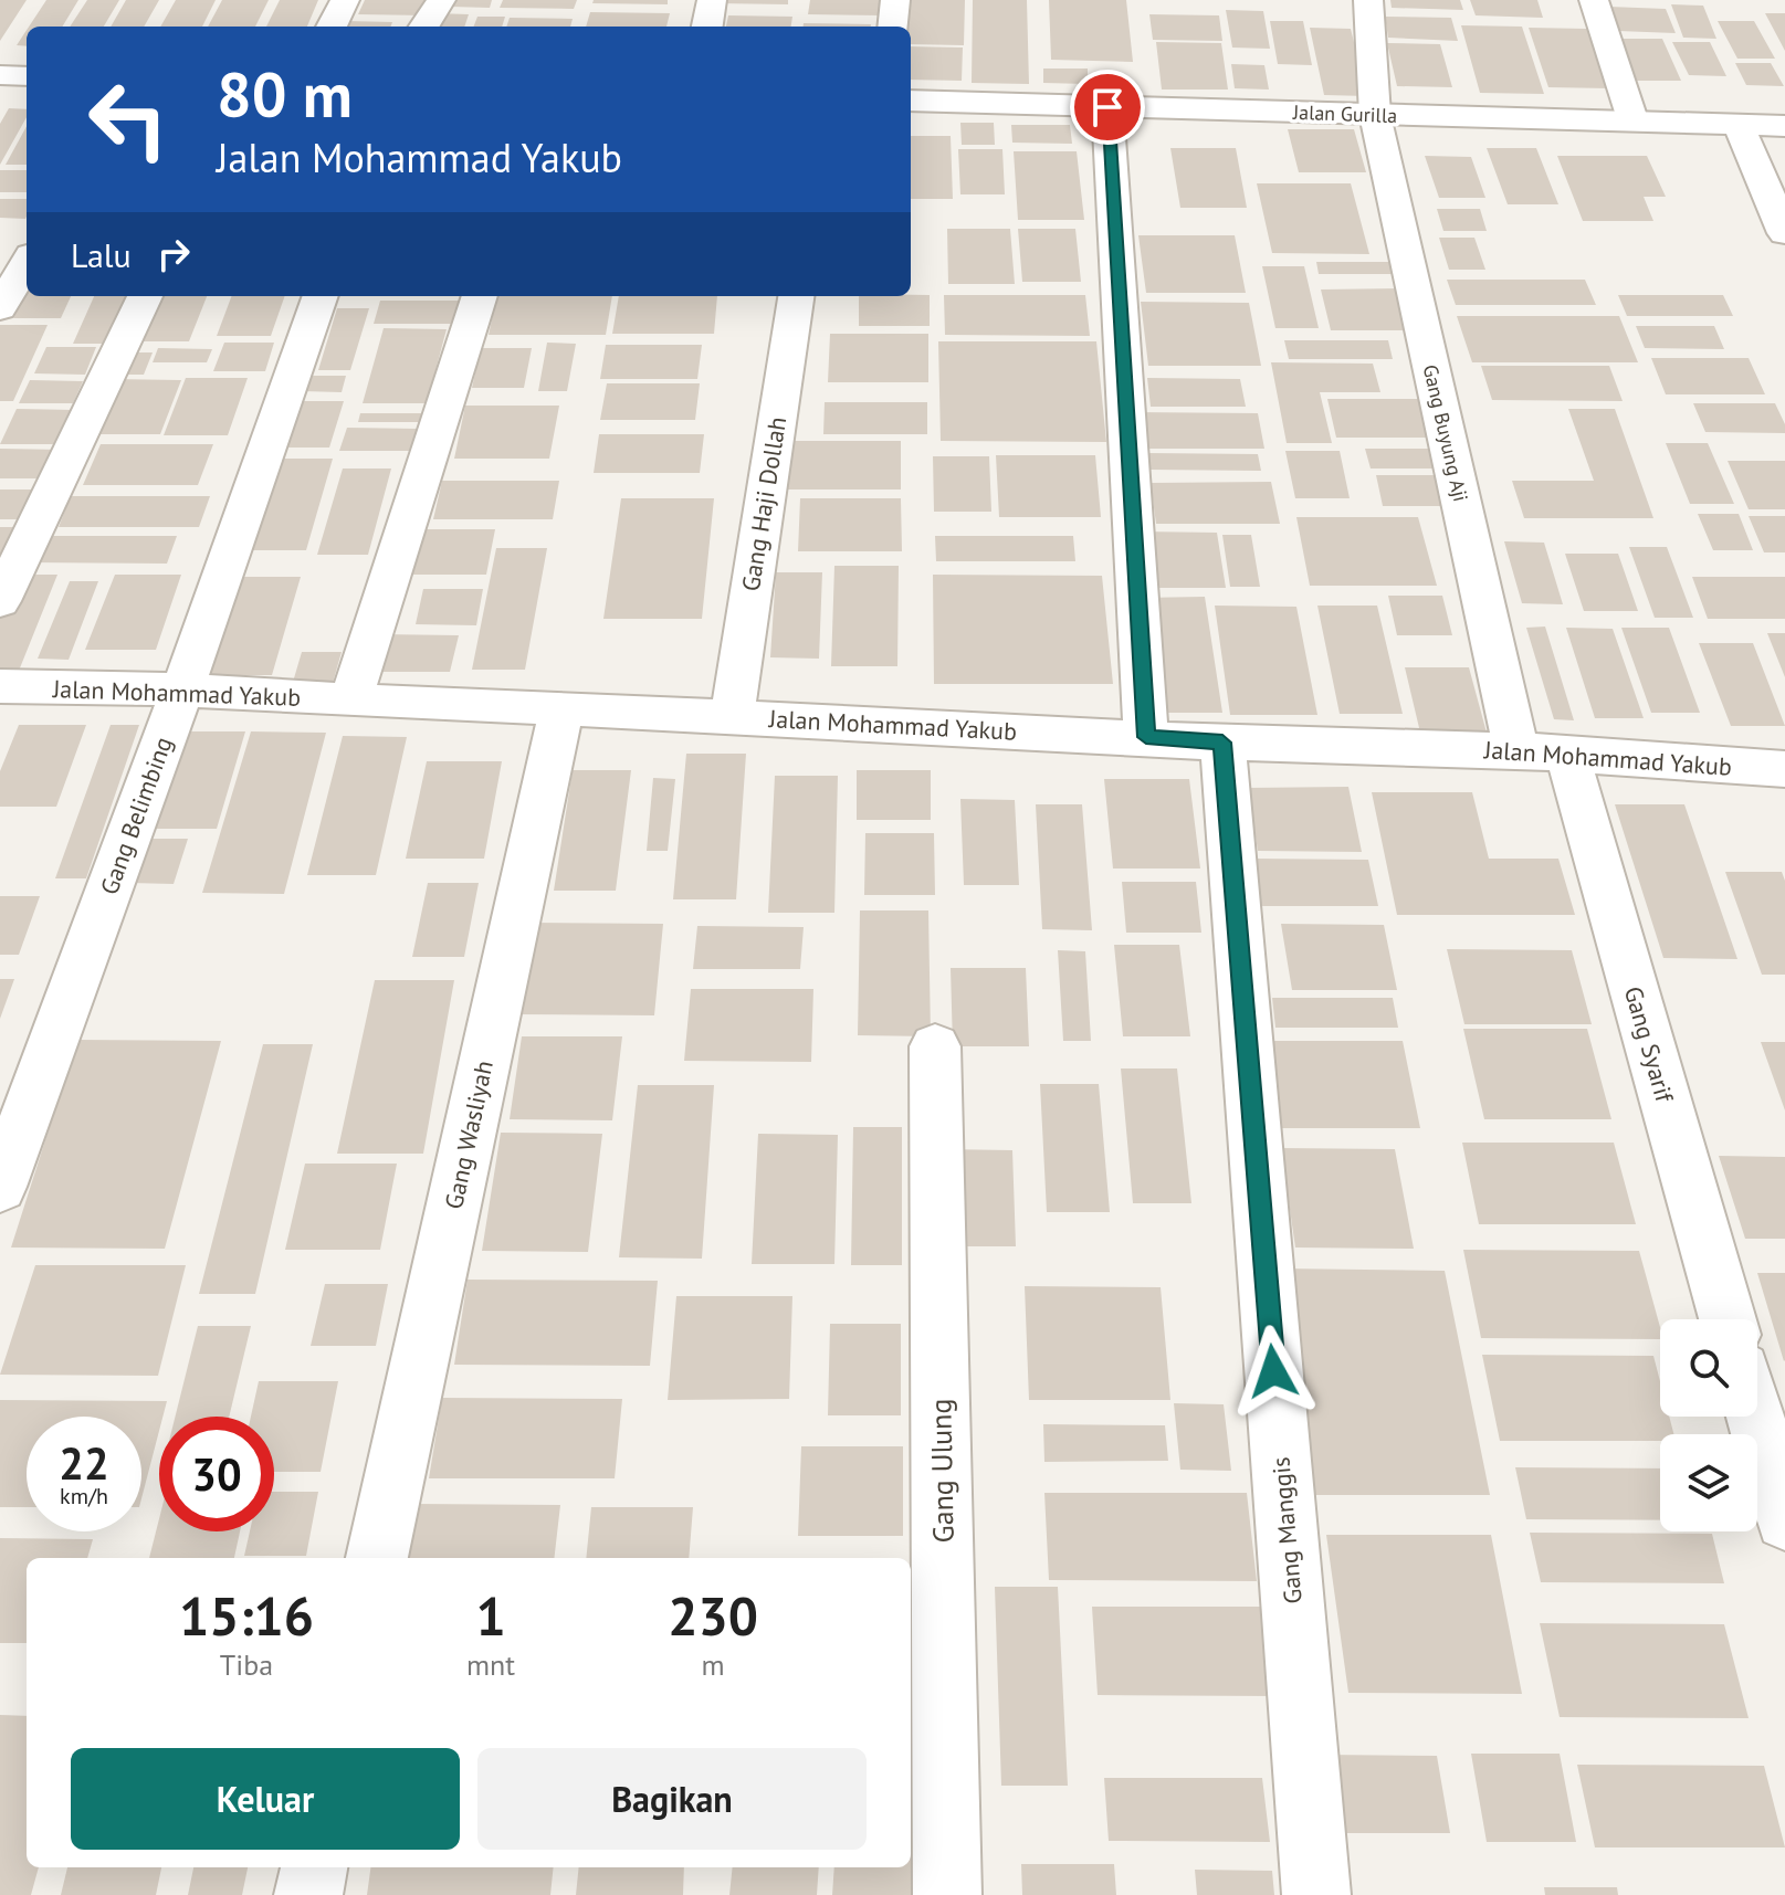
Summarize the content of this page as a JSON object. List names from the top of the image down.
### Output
{
  "streets": {
    "street": [
      "Jalan Gurilla",
      "Gang Buyung Aji",
      "Gang Haji Dollah",
      "Jalan Mohammad Yakub",
      "Gang Belimbing",
      "Gang Syarif",
      "Gang Wasliyah",
      "Gang Ulung",
      "Gang Manggis"
    ]
  },
  "crossings": [
    ["Jalan Gurilla", "Gang Buyung Aji"],
    ["Gang Buyung Aji", "Jalan Mohammad Yakub"],
    ["Gang Haji Dollah", "Jalan Mohammad Yakub"],
    ["Jalan Mohammad Yakub", "Gang Belimbing"],
    ["Jalan Mohammad Yakub", "Gang Syarif"],
    ["Jalan Mohammad Yakub", "Gang Wasliyah"],
    ["Jalan Mohammad Yakub", "Gang Manggis"]
  ],
  "page": {
    "turn": ["80 m", "Jalan Mohammad Yakub"],
    "then": "Lalu",
    "speed": "22 km/h",
    "limit": "30",
    "eta": [
      "15:16",
      "Tiba",
      "1",
      "mnt",
      "230",
      "m"
    ],
    "buttons": ["Keluar", "Bagikan"]
  }
}
